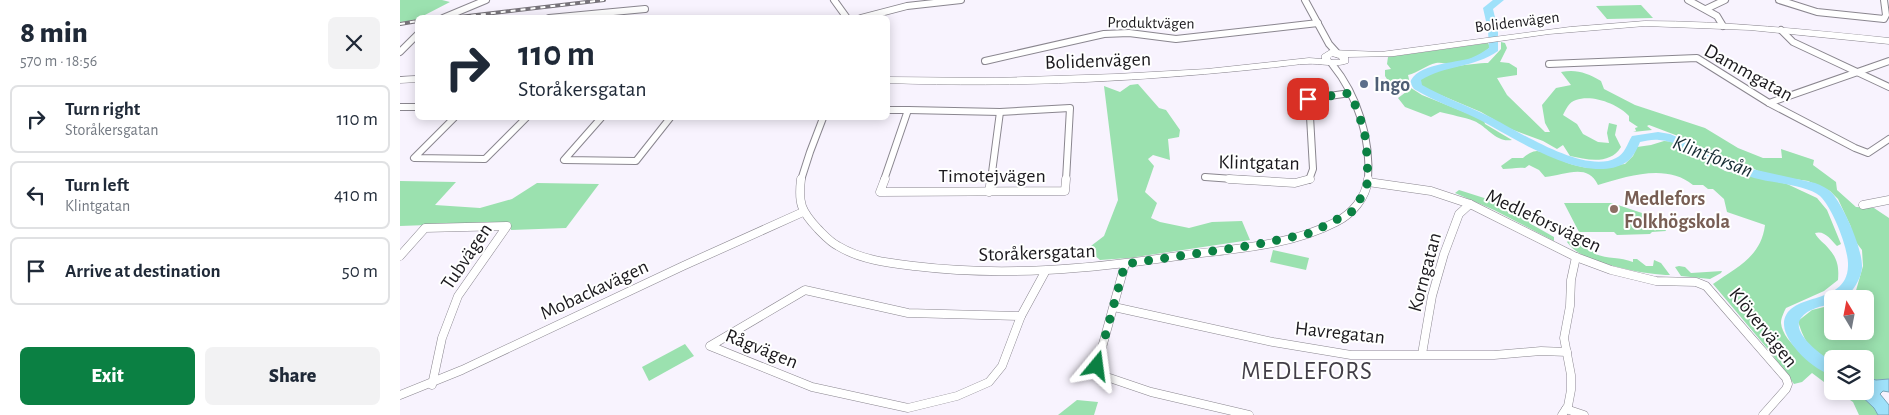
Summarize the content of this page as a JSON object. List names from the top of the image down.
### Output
{
  "streets": {
    "main road": ["Bolidenvägen"],
    "street": [
      "Produktvägen",
      "Dammgatan",
      "Klintgatan",
      "Timotejvägen",
      "Medleforsvägen",
      "Storåkersgatan",
      "Tubvägen",
      "Korngatan",
      "Mobackavägen",
      "Klövervägen",
      "Havregatan",
      "Rågvägen"
    ]
  },
  "crossings": [
    ["Bolidenvägen", "Storåkersgatan"],
    ["Produktvägen", "Storåkersgatan"],
    ["Klintgatan", "Storåkersgatan"],
    ["Medleforsvägen", "Storåkersgatan"],
    ["Medleforsvägen", "Korngatan"],
    ["Medleforsvägen", "Klövervägen"],
    ["Storåkersgatan", "Mobackavägen"],
    ["Storåkersgatan", "Rågvägen"],
    ["Tubvägen", "Mobackavägen"],
    ["Korngatan", "Havregatan"]
  ],
  "districts": ["MEDLEFORS"],
  "water": ["Klintforsån"],
  "places": ["Ingo", "Medlefors Folkhögskola"],
  "north": "top",
  "page": {
    "heading": ["8 min", "570 m · 18:56"],
    "turn": ["110 m", "Storåkersgatan"],
    "list": [
      {
        "name": "Turn right",
        "note": "Storåkersgatan",
        "value": "110 m"
      },
      {
        "name": "Turn left",
        "note": "Klintgatan",
        "value": "410 m"
      },
      {
        "name": "Arrive at destination",
        "value": "50 m"
      }
    ],
    "buttons": ["Exit", "Share"]
  }
}
